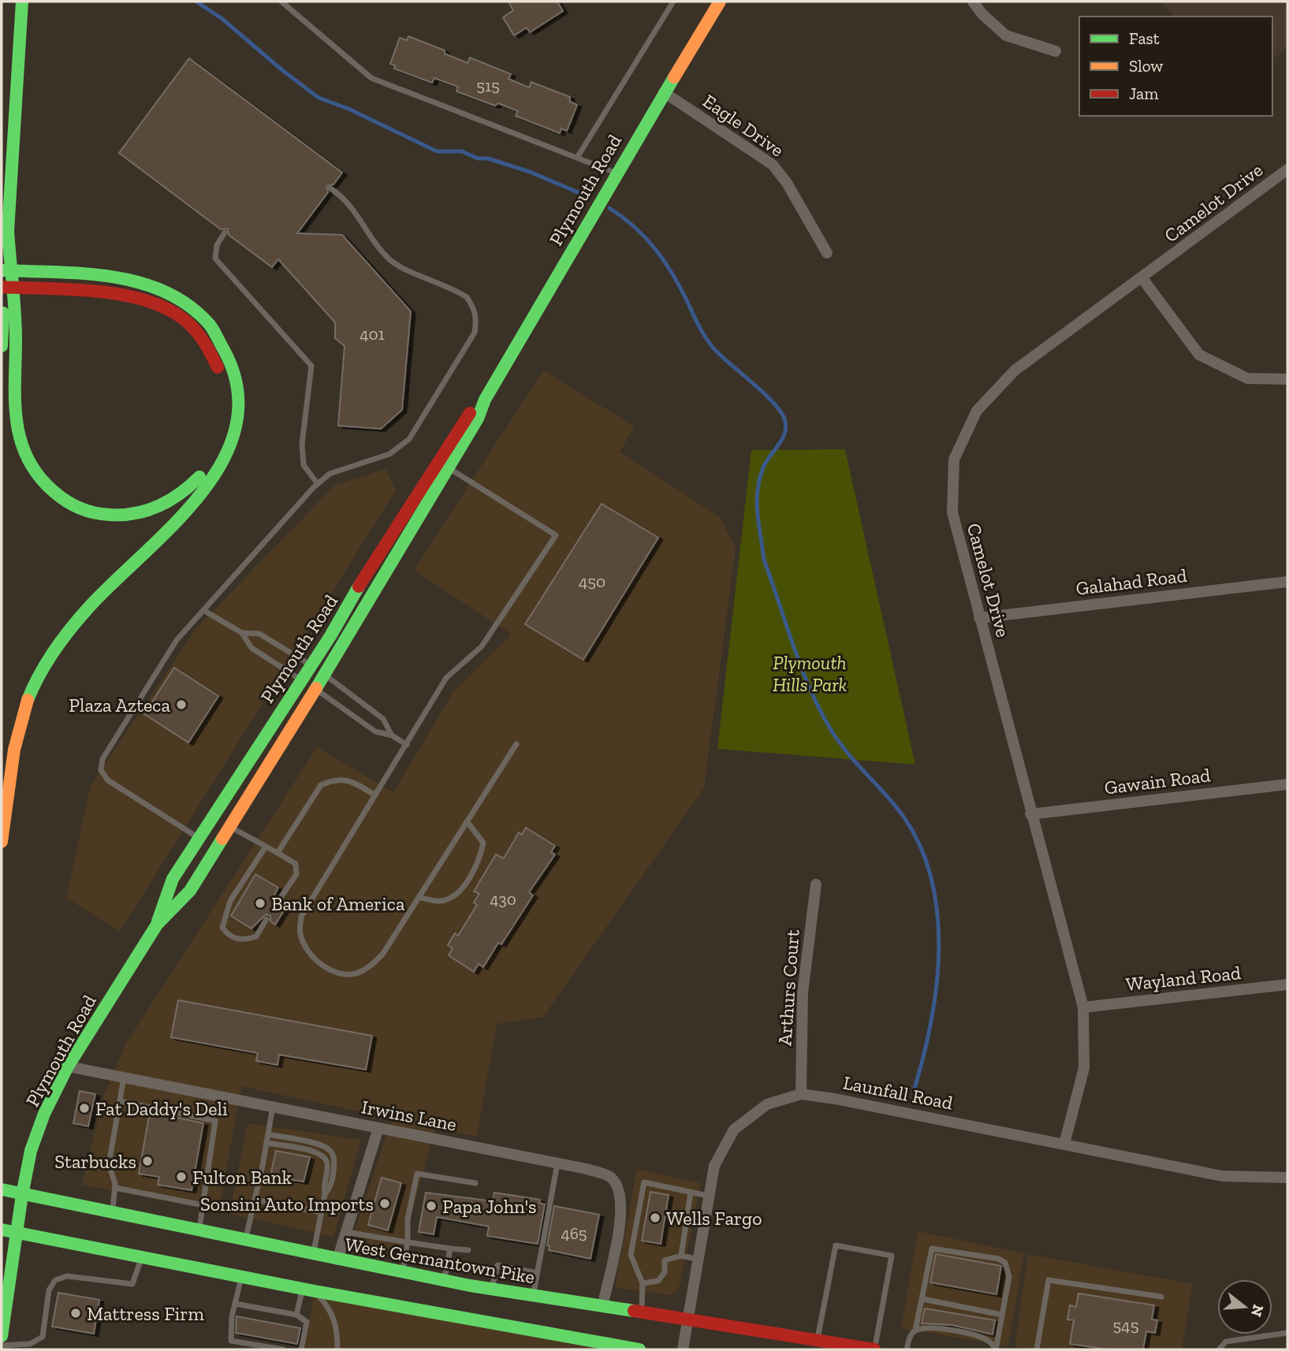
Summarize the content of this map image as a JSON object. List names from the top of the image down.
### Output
{
  "streets": {
    "main road": ["Plymouth Road", "West Germantown Pike"],
    "street": [
      "Eagle Drive",
      "Camelot Drive",
      "Galahad Road",
      "Gawain Road",
      "Wayland Road",
      "Arthurs Court",
      "Launfall Road",
      "Irwins Lane"
    ]
  },
  "crossings": [
    ["Eagle Drive", "Plymouth Road"],
    ["Plymouth Road", "Irwins Lane"],
    ["Plymouth Road", "West Germantown Pike"],
    ["Camelot Drive", "Galahad Road"],
    ["Camelot Drive", "Gawain Road"],
    ["Camelot Drive", "Wayland Road"],
    ["Camelot Drive", "Launfall Road"],
    ["Arthurs Court", "Launfall Road"],
    ["Launfall Road", "West Germantown Pike"],
    ["Irwins Lane", "West Germantown Pike"]
  ],
  "parks": ["Plymouth Hills Park"],
  "places": [
    "Plaza Azteca",
    "Bank of America",
    "Fat Daddy's Deli",
    "Starbucks",
    "Fulton Bank",
    "Sonsini Auto Imports",
    "Papa John's",
    "Wells Fargo",
    "Mattress Firm"
  ],
  "house_numbers": [
    "515",
    "401",
    "450",
    "430",
    "465",
    "545"
  ],
  "legend": ["Fast", "Slow", "Jam"],
  "north": "right"
}
